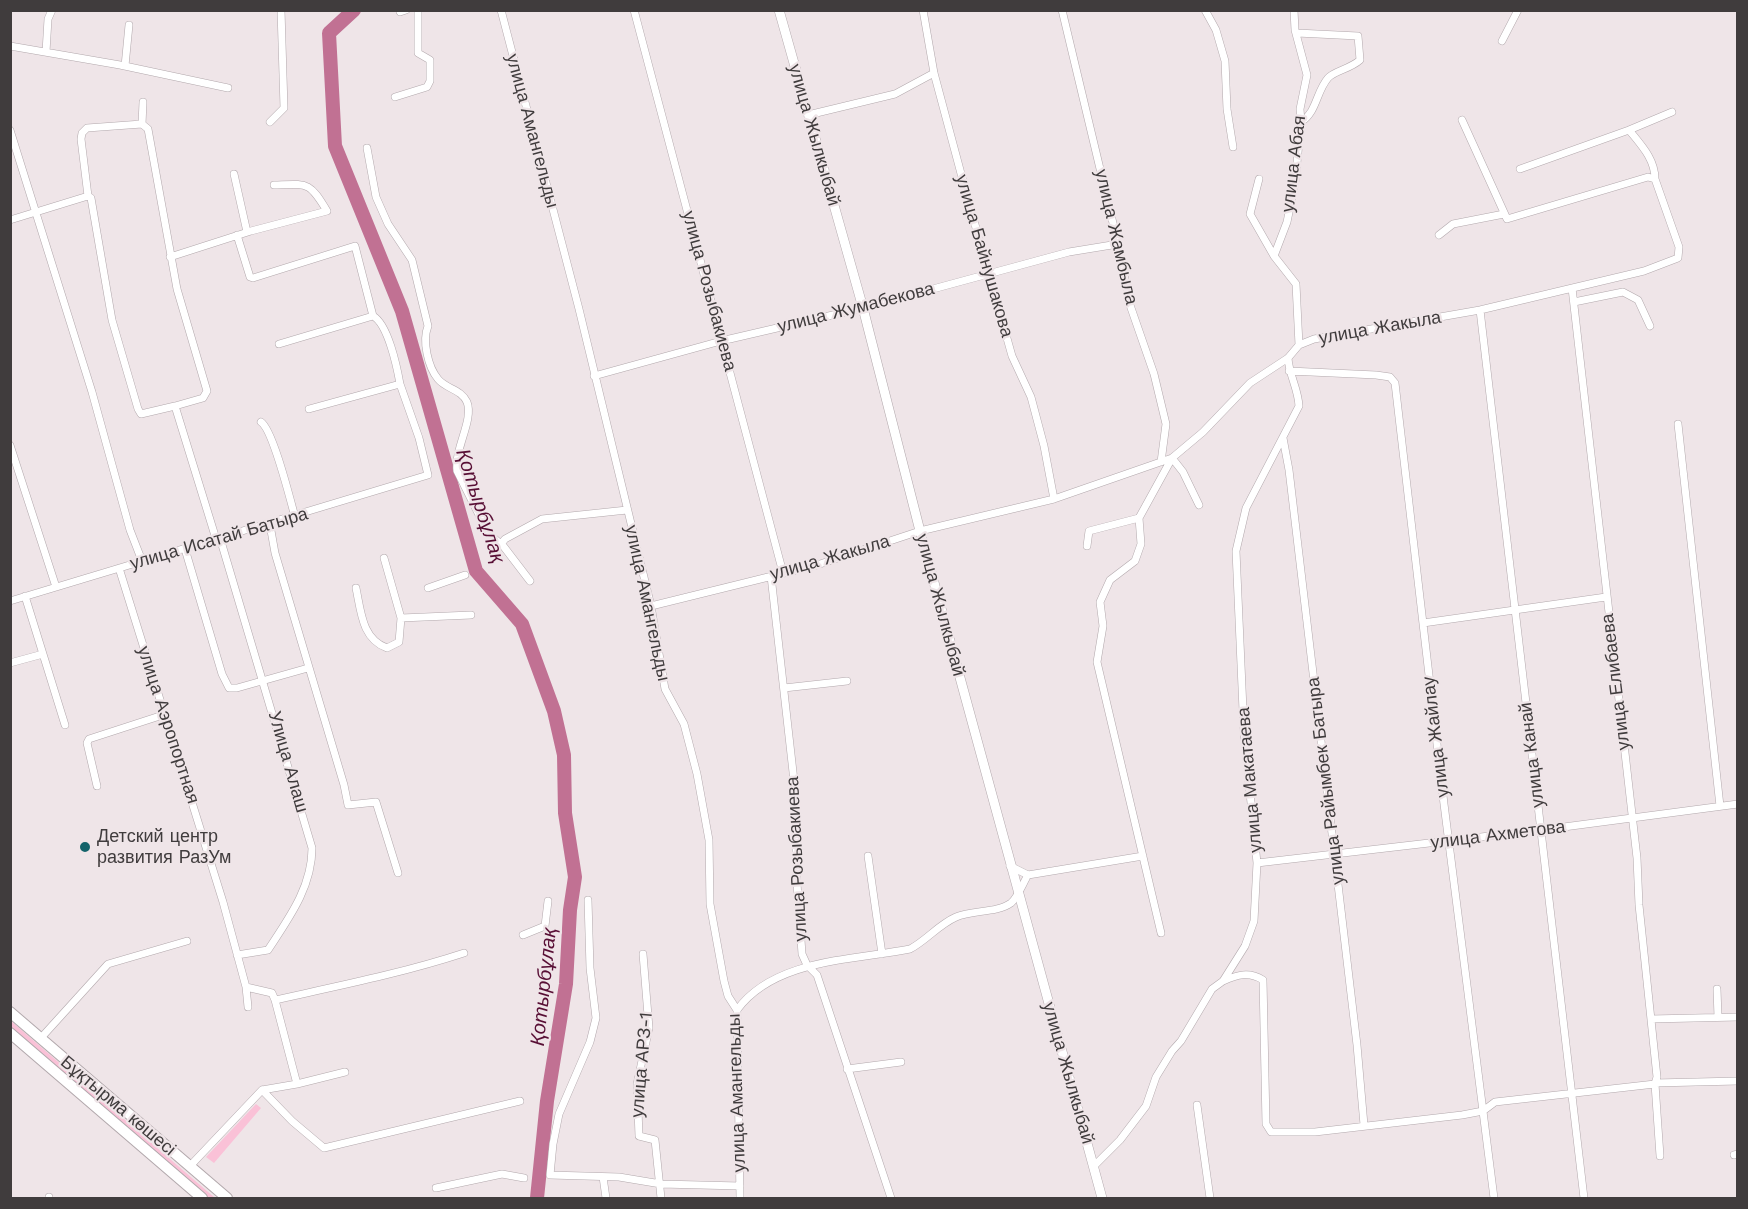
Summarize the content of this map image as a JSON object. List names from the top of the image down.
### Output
{
  "streets": {
    "main road": ["Бұқтырма көшесі"],
    "street": [
      "улица Амангельды",
      "улица Жылкыбай",
      "улица Абая",
      "улица Жамбыла",
      "улица Байнушакова",
      "улица Розыбакиева",
      "улица Жумабекова",
      "улица Жакыла",
      "улица Исатай Батыра",
      "улица Елибаева",
      "улица Аэропортная",
      "улица Жайлау",
      "улица Канай",
      "Улица Алаш",
      "улица Макатаева",
      "улица Райымбек Батыра",
      "улица Ахметова",
      "улица АРЗ-1"
    ]
  },
  "crossings": [
    ["улица Амангельды", "улица Жумабекова"],
    ["улица Амангельды", "улица Жакыла"],
    ["улица Жылкыбай", "улица Жумабекова"],
    ["улица Жылкыбай", "улица Жакыла"],
    ["улица Жылкыбай", "улица Макатаева"],
    ["улица Жамбыла", "улица Жумабекова"],
    ["улица Жамбыла", "улица Жакыла"],
    ["улица Байнушакова", "улица Жумабекова"],
    ["улица Байнушакова", "улица Жакыла"],
    ["улица Розыбакиева", "улица Жумабекова"],
    ["улица Розыбакиева", "улица Жакыла"],
    ["улица Жакыла", "улица Елибаева"],
    ["улица Жакыла", "улица Канай"],
    ["улица Жакыла", "улица Макатаева"],
    ["улица Исатай Батыра", "улица Аэропортная"],
    ["улица Исатай Батыра", "Улица Алаш"],
    ["улица Елибаева", "улица Ахметова"],
    ["улица Аэропортная", "Улица Алаш"],
    ["улица Жайлау", "улица Макатаева"],
    ["улица Жайлау", "улица Ахметова"],
    ["улица Канай", "улица Ахметова"],
    ["улица Макатаева", "улица Райымбек Батыра"],
    ["улица Макатаева", "улица Ахметова"],
    ["улица Райымбек Батыра", "улица Ахметова"]
  ],
  "water": ["Қотырбұлақ"],
  "places": ["Детский центр развития РазУм"]
}
